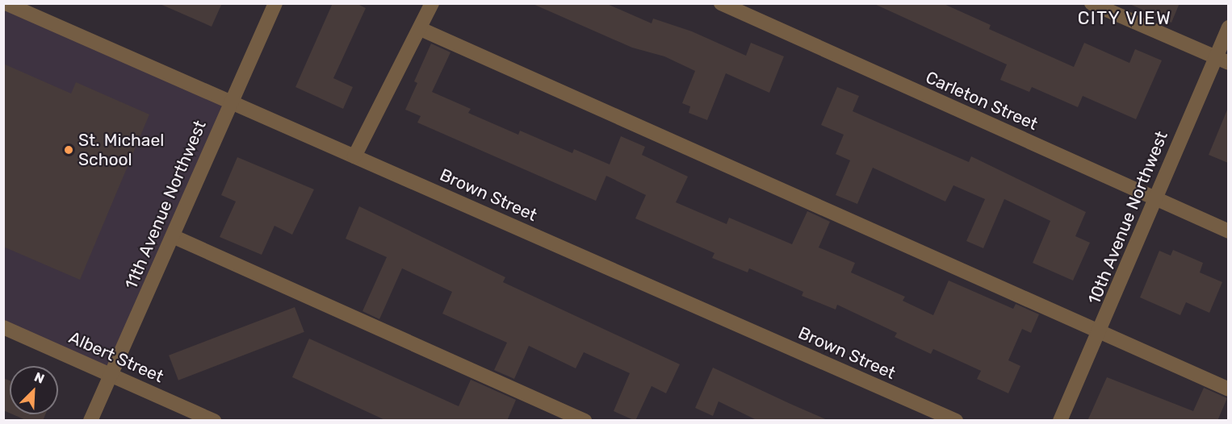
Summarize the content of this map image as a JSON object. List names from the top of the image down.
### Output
{
  "streets": {
    "street": [
      "Carleton Street",
      "Brown Street",
      "11th Avenue Northwest",
      "10th Avenue Northwest",
      "Albert Street"
    ]
  },
  "crossings": [
    ["Carleton Street", "10th Avenue Northwest"],
    ["Brown Street", "11th Avenue Northwest"],
    ["11th Avenue Northwest", "Albert Street"]
  ],
  "districts": ["CITY VIEW"],
  "places": ["St. Michael School"],
  "north": "top right"
}
